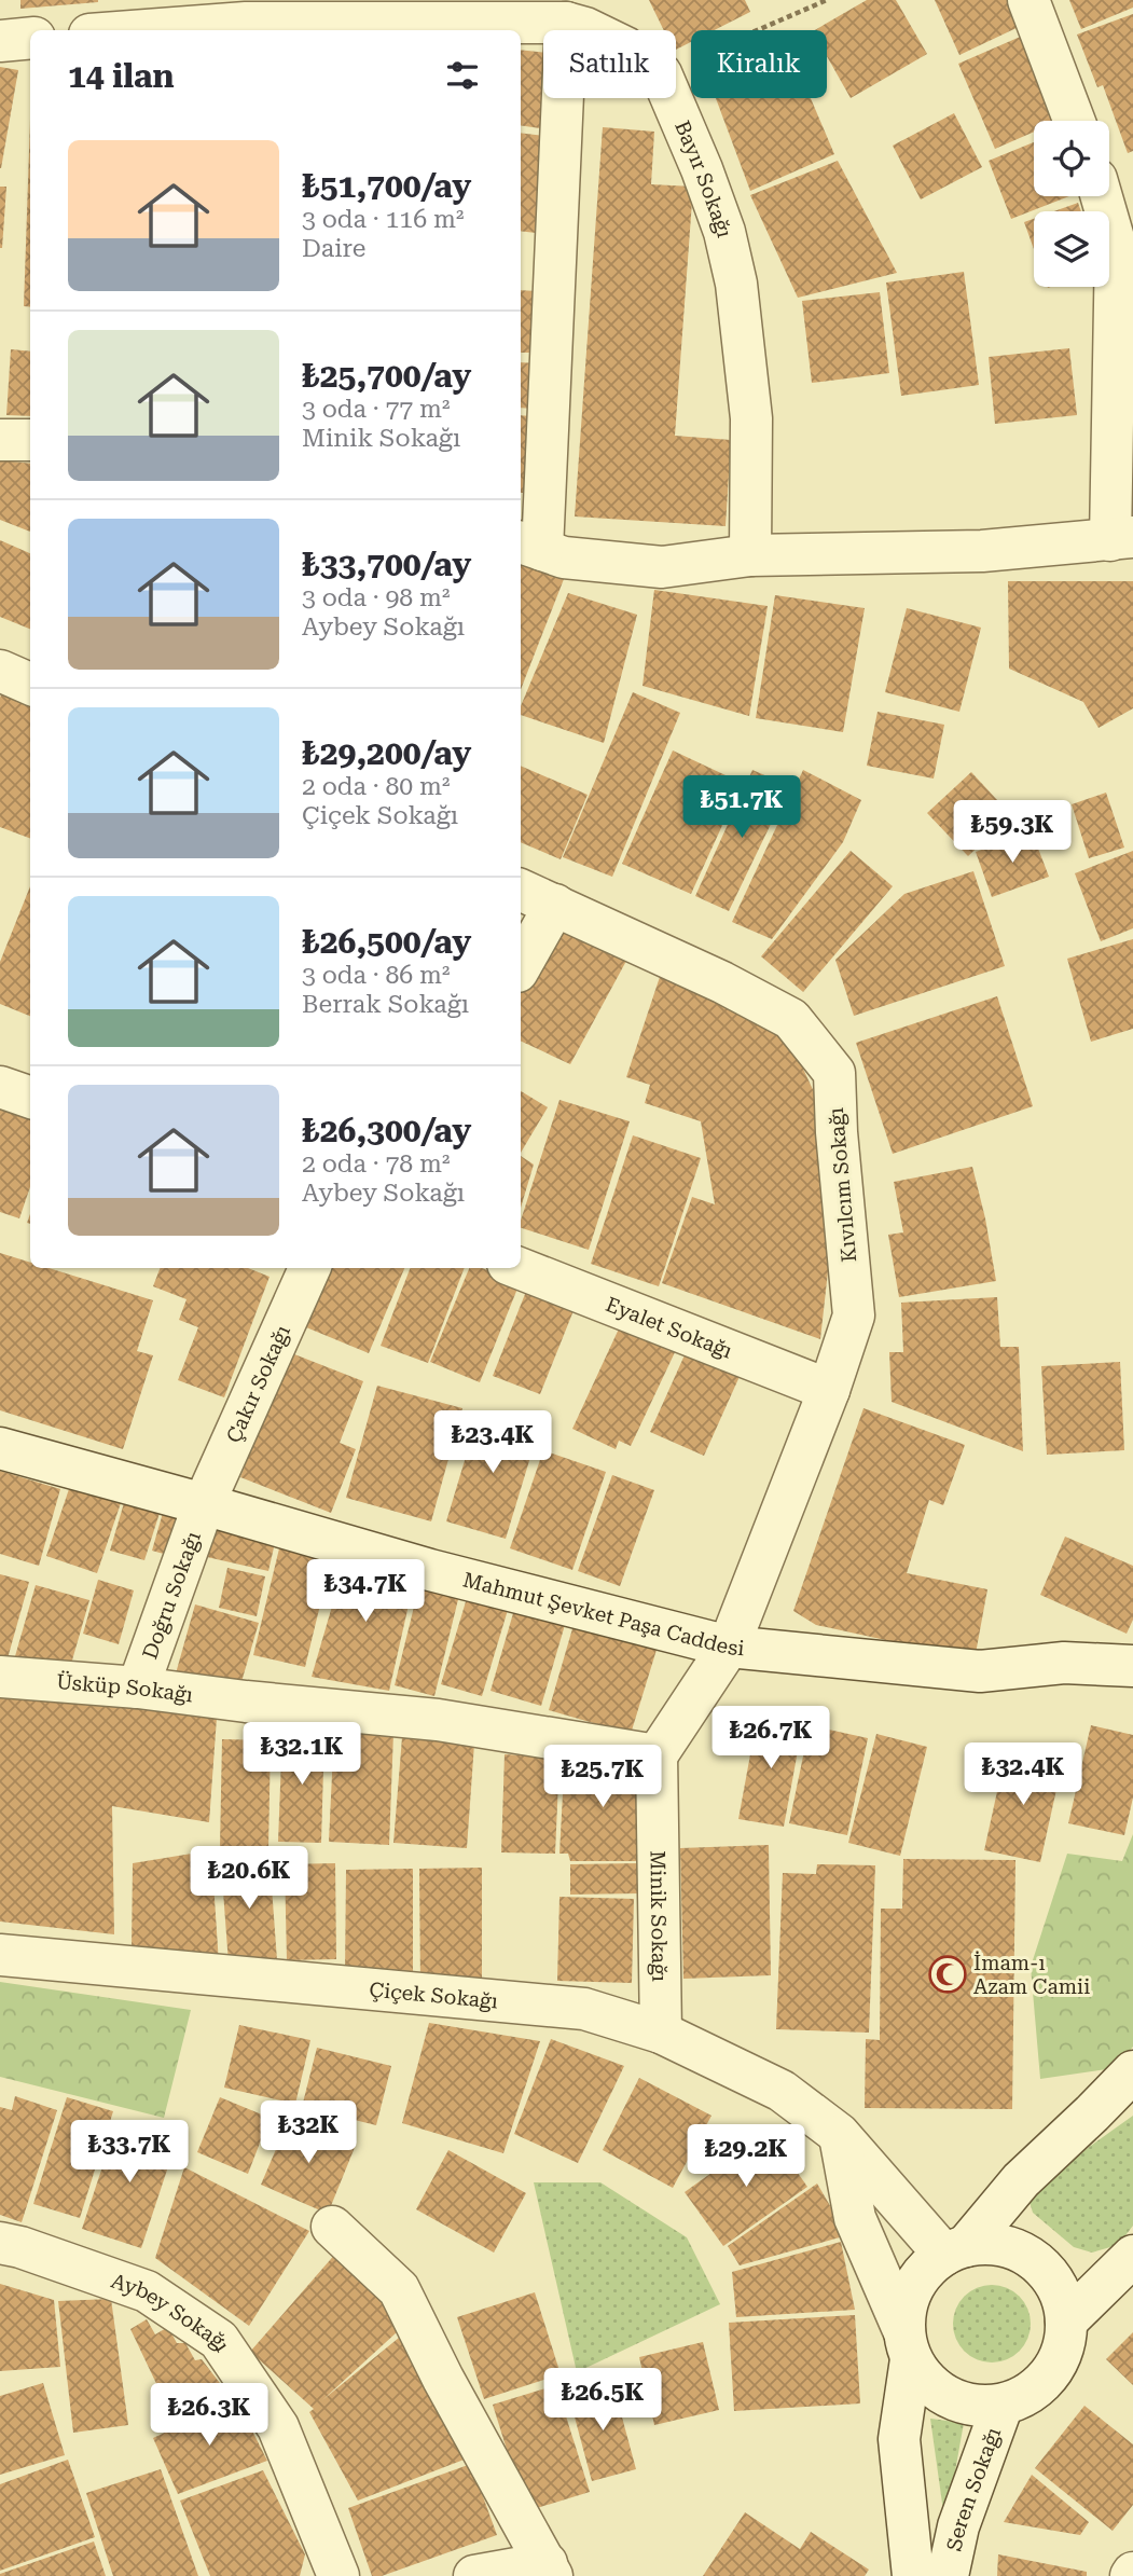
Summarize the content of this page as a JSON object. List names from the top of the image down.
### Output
{
  "streets": {
    "street": [
      "Bayır Sokağı",
      "Kıvılcım Sokağı",
      "Eyalet Sokağı",
      "Çakır Sokağı",
      "Doğru Sokağı",
      "Mahmut Şevket Paşa Caddesi",
      "Üsküp Sokağı",
      "Minik Sokağı",
      "Çiçek Sokağı",
      "Aybey Sokağı",
      "Seren Sokağı"
    ]
  },
  "crossings": [
    ["Kıvılcım Sokağı", "Eyalet Sokağı"],
    ["Kıvılcım Sokağı", "Mahmut Şevket Paşa Caddesi"],
    ["Çakır Sokağı", "Doğru Sokağı"],
    ["Çakır Sokağı", "Mahmut Şevket Paşa Caddesi"],
    ["Doğru Sokağı", "Mahmut Şevket Paşa Caddesi"],
    ["Doğru Sokağı", "Üsküp Sokağı"],
    ["Üsküp Sokağı", "Minik Sokağı"],
    ["Minik Sokağı", "Çiçek Sokağı"],
    ["Çiçek Sokağı", "Seren Sokağı"]
  ],
  "places": {
    "mosque": ["İmam-ı Azam Camii"]
  },
  "page": {
    "chip": ["Satılık", "Kiralık"],
    "heading": "14 ilan",
    "list": [
      {
        "name": "₺51,700/ay",
        "note": "3 oda · 116 m² · Daire"
      },
      {
        "name": "₺25,700/ay",
        "note": "3 oda · 77 m² · Minik Sokağı"
      },
      {
        "name": "₺33,700/ay",
        "note": "3 oda · 98 m² · Aybey Sokağı"
      },
      {
        "name": "₺29,200/ay",
        "note": "2 oda · 80 m² · Çiçek Sokağı"
      },
      {
        "name": "₺26,500/ay",
        "note": "3 oda · 86 m² · Berrak Sokağı"
      },
      {
        "name": "₺26,300/ay",
        "note": "2 oda · 78 m² · Aybey Sokağı"
      }
    ],
    "price": [
      "₺51.7K",
      "₺59.3K",
      "₺23.4K",
      "₺34.7K",
      "₺26.7K",
      "₺32.1K",
      "₺32.4K",
      "₺25.7K",
      "₺20.6K",
      "₺32K",
      "₺33.7K",
      "₺29.2K",
      "₺26.5K",
      "₺26.3K"
    ]
  }
}
